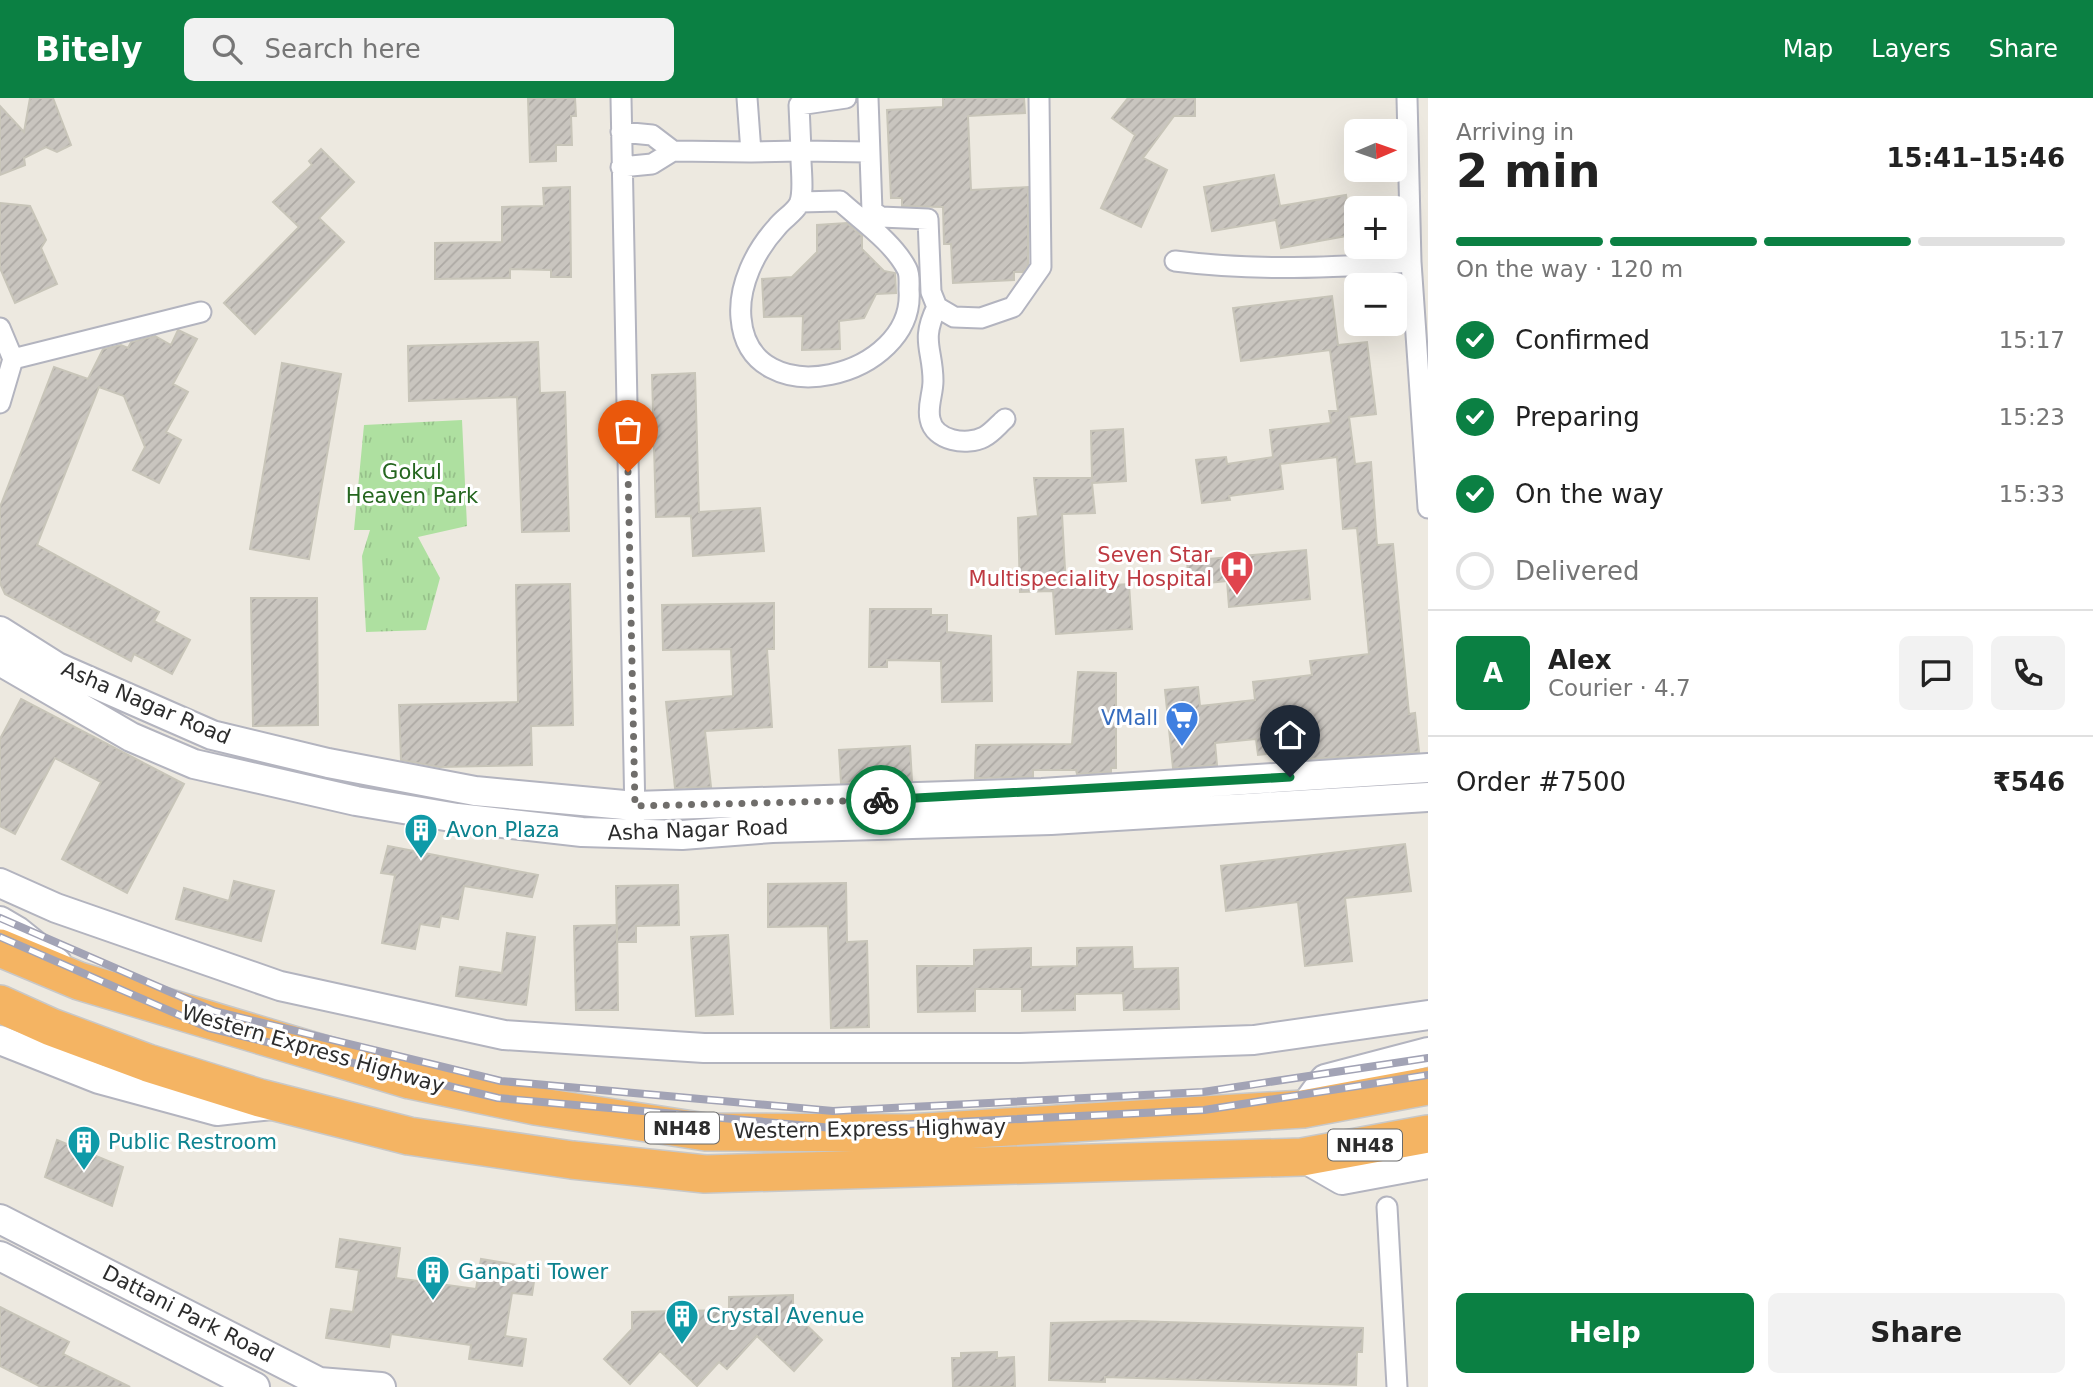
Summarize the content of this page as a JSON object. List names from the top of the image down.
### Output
{
  "streets": {
    "highway": ["Western Express Highway", "NH48"],
    "street": ["Asha Nagar Road", "Dattani Park Road"]
  },
  "parks": ["Gokul Heaven Park"],
  "places": {
    "hospital": ["Seven Star Multispeciality Hospital"],
    "supermarket": ["VMall"],
    "building": [
      "Avon Plaza",
      "Public Restroom",
      "Ganpati Tower",
      "Crystal Avenue"
    ]
  },
  "north": "right",
  "page": {
    "header": "Bitely",
    "search": "Search here",
    "nav": ["Map", "Layers", "Share"],
    "heading": ["2 min", "Arriving in", "15:41–15:46"],
    "panel": [
      "Alex",
      "Courier · 4.7",
      "Order #7500",
      "₹546"
    ],
    "map_buttons": ["+", "−"],
    "bar": "On the way · 120 m",
    "list": [
      ["Confirmed", "15:17"],
      ["Preparing", "15:23"],
      ["On the way", "15:33"],
      "Delivered"
    ],
    "round": "A",
    "buttons": ["Help", "Share"]
  }
}
